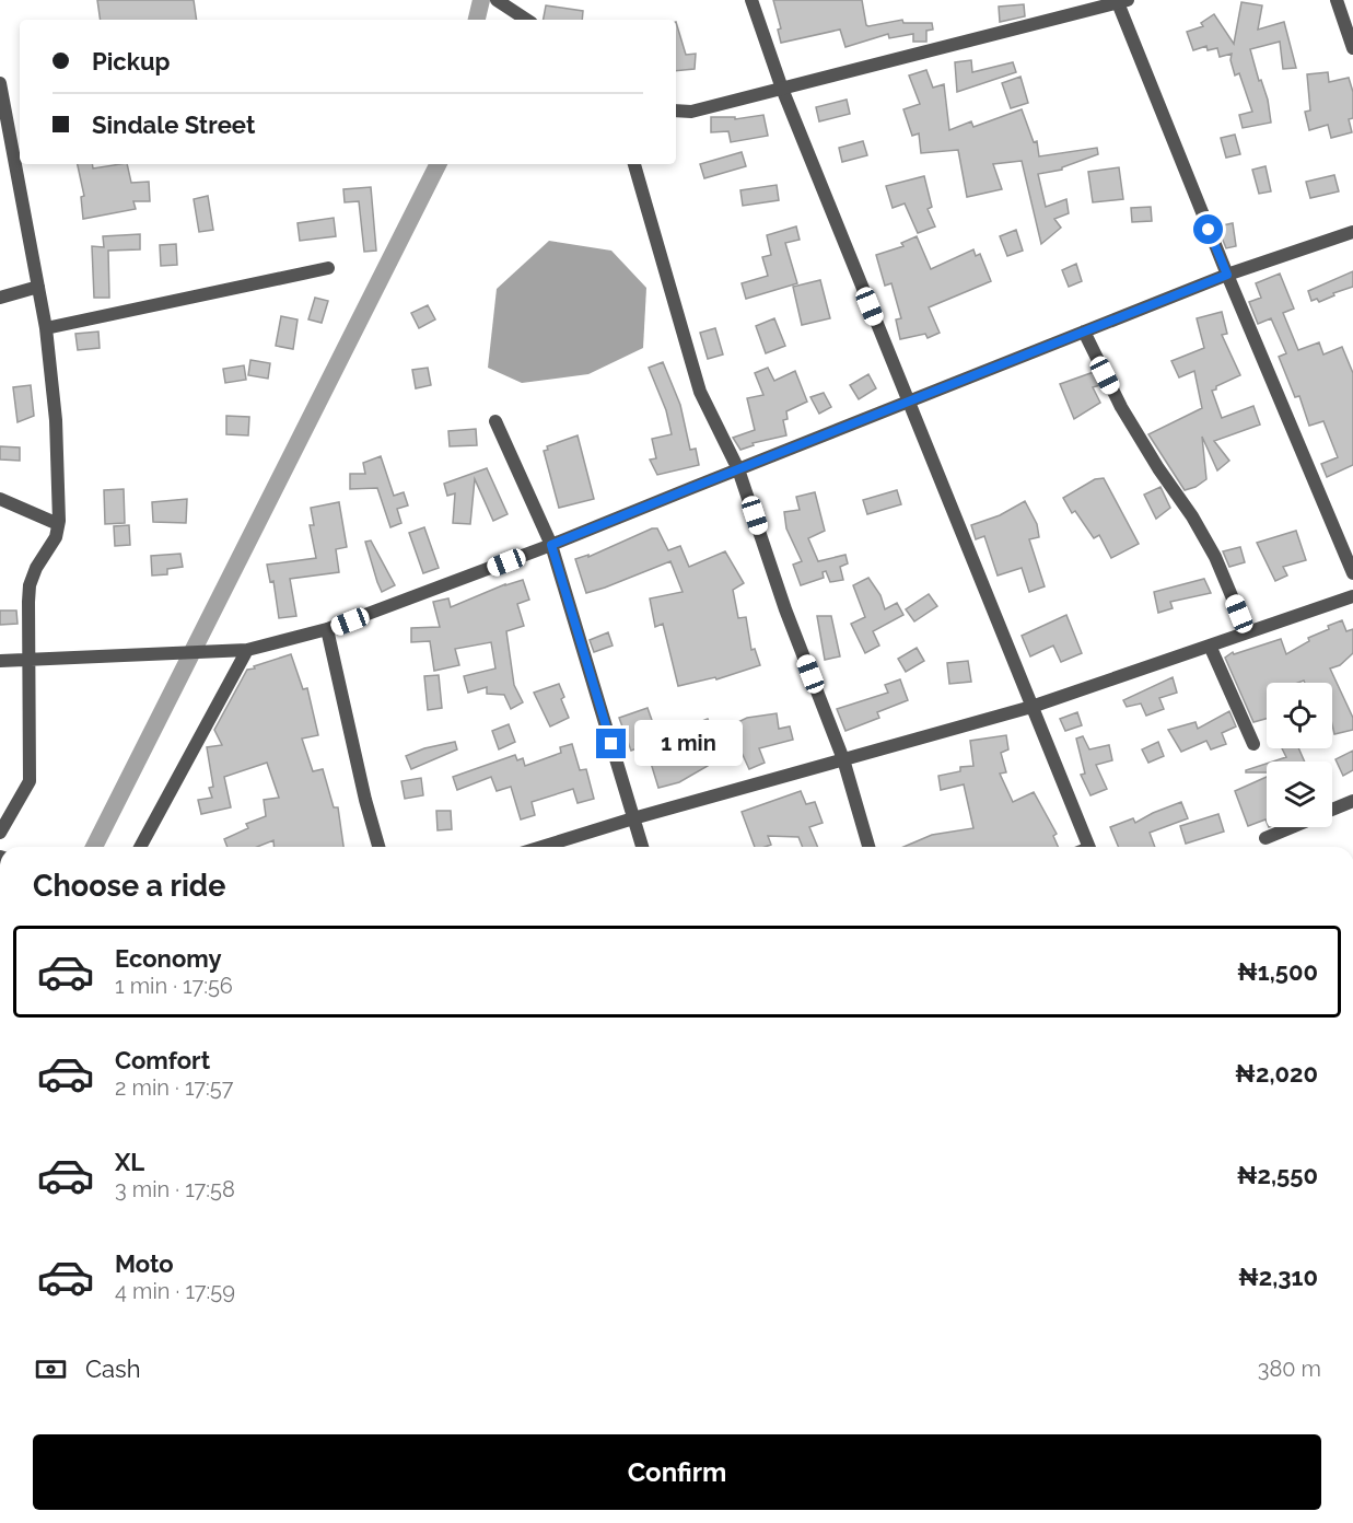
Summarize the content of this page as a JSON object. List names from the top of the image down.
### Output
{
  "page": {
    "banner": ["Pickup", "Sindale Street"],
    "bubble": "1 min",
    "heading": "Choose a ride",
    "list": [
      {
        "name": "Economy",
        "note": "1 min · 17:56",
        "value": "₦1,500"
      },
      {
        "name": "Comfort",
        "note": "2 min · 17:57",
        "value": "₦2,020"
      },
      {
        "name": "XL",
        "note": "3 min · 17:58",
        "value": "₦2,550"
      },
      {
        "name": "Moto",
        "note": "4 min · 17:59",
        "value": "₦2,310"
      }
    ],
    "pay": ["Cash", "380 m"],
    "buttons": "Confirm"
  }
}
